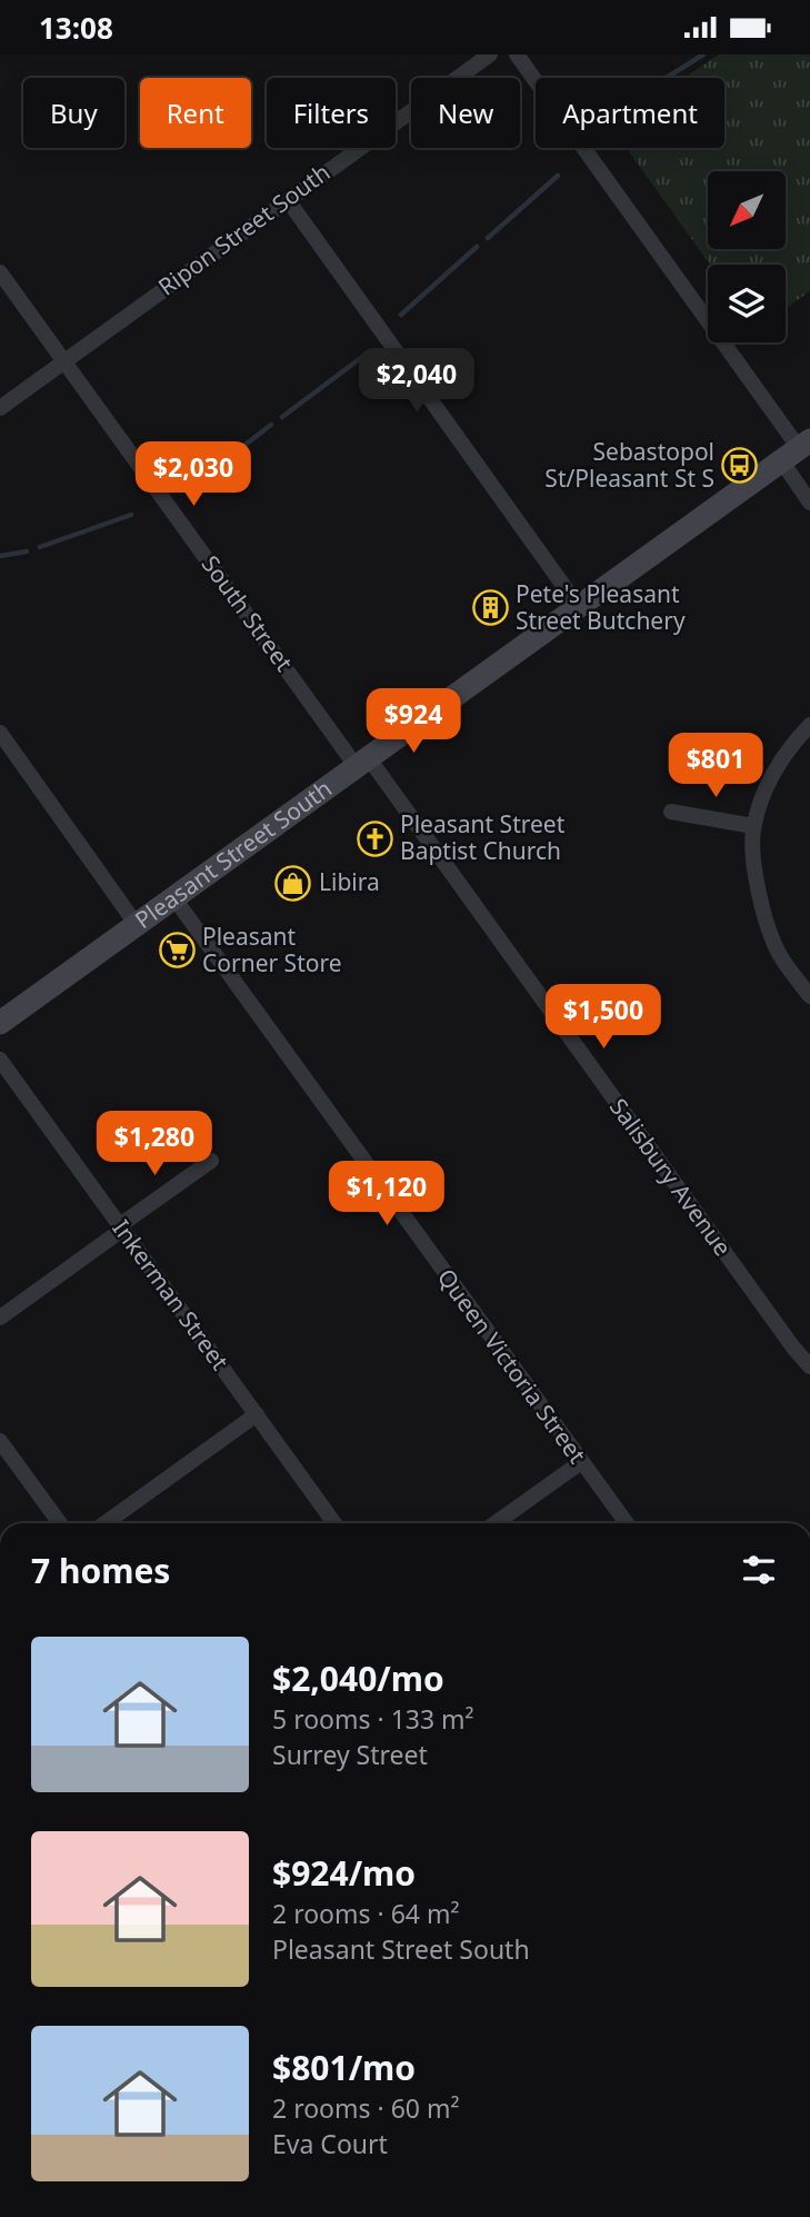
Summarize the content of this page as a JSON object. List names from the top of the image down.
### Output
{
  "streets": {
    "street": [
      "Ripon Street South",
      "South Street",
      "Pleasant Street South",
      "Salisbury Avenue",
      "Inkerman Street",
      "Queen Victoria Street"
    ]
  },
  "crossings": [
    ["Ripon Street South", "South Street"],
    ["South Street", "Pleasant Street South"],
    ["South Street", "Salisbury Avenue"],
    ["Pleasant Street South", "Salisbury Avenue"],
    ["Pleasant Street South", "Queen Victoria Street"]
  ],
  "places": {
    "bus stop": ["Sebastopol St/Pleasant St S"],
    "building": ["Pete's Pleasant Street Butchery"],
    "church": ["Pleasant Street Baptist Church"],
    "shop": ["Libira"],
    "supermarket": ["Pleasant Corner Store"]
  },
  "north": "bottom left",
  "page": {
    "status": "13:08",
    "chip": [
      "Buy",
      "Rent",
      "Filters",
      "New",
      "Apartment"
    ],
    "price": [
      "$2,040",
      "$2,030",
      "$924",
      "$801",
      "$1,500",
      "$1,280",
      "$1,120"
    ],
    "heading": "7 homes",
    "list": [
      {
        "name": "$2,040/mo",
        "note": "5 rooms · 133 m² · Surrey Street"
      },
      {
        "name": "$924/mo",
        "note": "2 rooms · 64 m² · Pleasant Street South"
      },
      {
        "name": "$801/mo",
        "note": "2 rooms · 60 m² · Eva Court"
      }
    ]
  }
}
